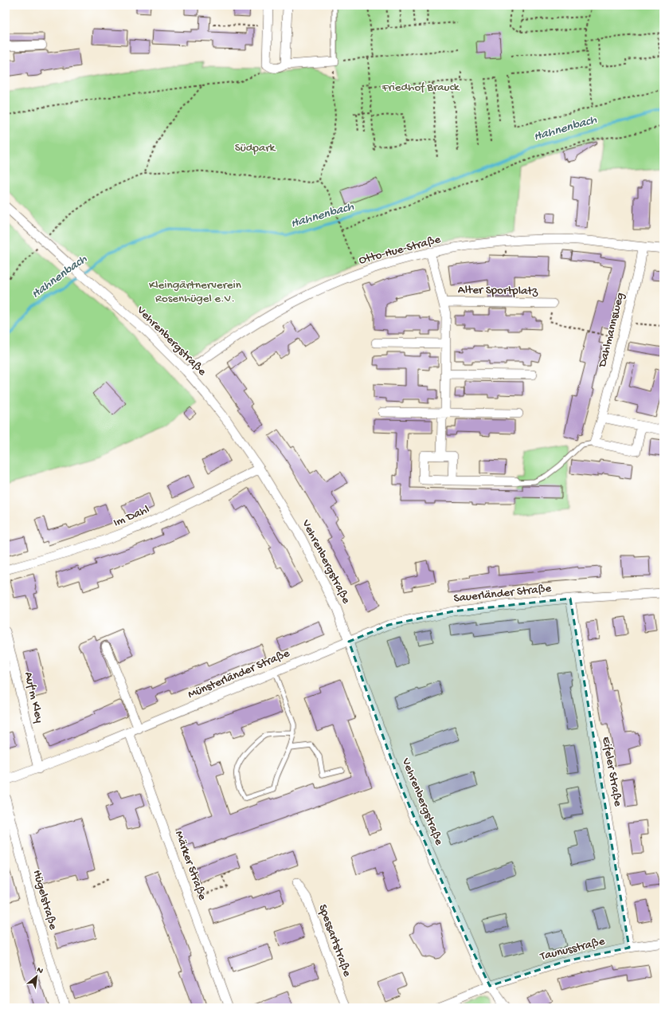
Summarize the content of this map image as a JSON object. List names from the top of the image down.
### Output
{
  "streets": {
    "street": [
      "Otto-Hue-Straße",
      "Alter Sportplatz",
      "Dahlmannsweg",
      "Vehrenbergstraße",
      "Im Dahl",
      "Sauerländer Straße",
      "Münsterländer Straße",
      "Auf'm Kley",
      "Eifeler Straße",
      "Märker Straße",
      "Hügelstraße",
      "Spessartstraße",
      "Taunusstraße"
    ]
  },
  "crossings": [
    ["Otto-Hue-Straße", "Alter Sportplatz"],
    ["Otto-Hue-Straße", "Dahlmannsweg"],
    ["Otto-Hue-Straße", "Vehrenbergstraße"],
    ["Vehrenbergstraße", "Im Dahl"],
    ["Vehrenbergstraße", "Sauerländer Straße"],
    ["Vehrenbergstraße", "Münsterländer Straße"],
    ["Vehrenbergstraße", "Taunusstraße"],
    ["Sauerländer Straße", "Münsterländer Straße"],
    ["Sauerländer Straße", "Eifeler Straße"],
    ["Münsterländer Straße", "Auf'm Kley"],
    ["Münsterländer Straße", "Märker Straße"],
    ["Eifeler Straße", "Taunusstraße"]
  ],
  "water": ["Hahnenbach"],
  "parks": ["Friedhof Brauck", "Südpark", "Kleingärtnerverein Rosenhügel e.V."],
  "north": "top right"
}
